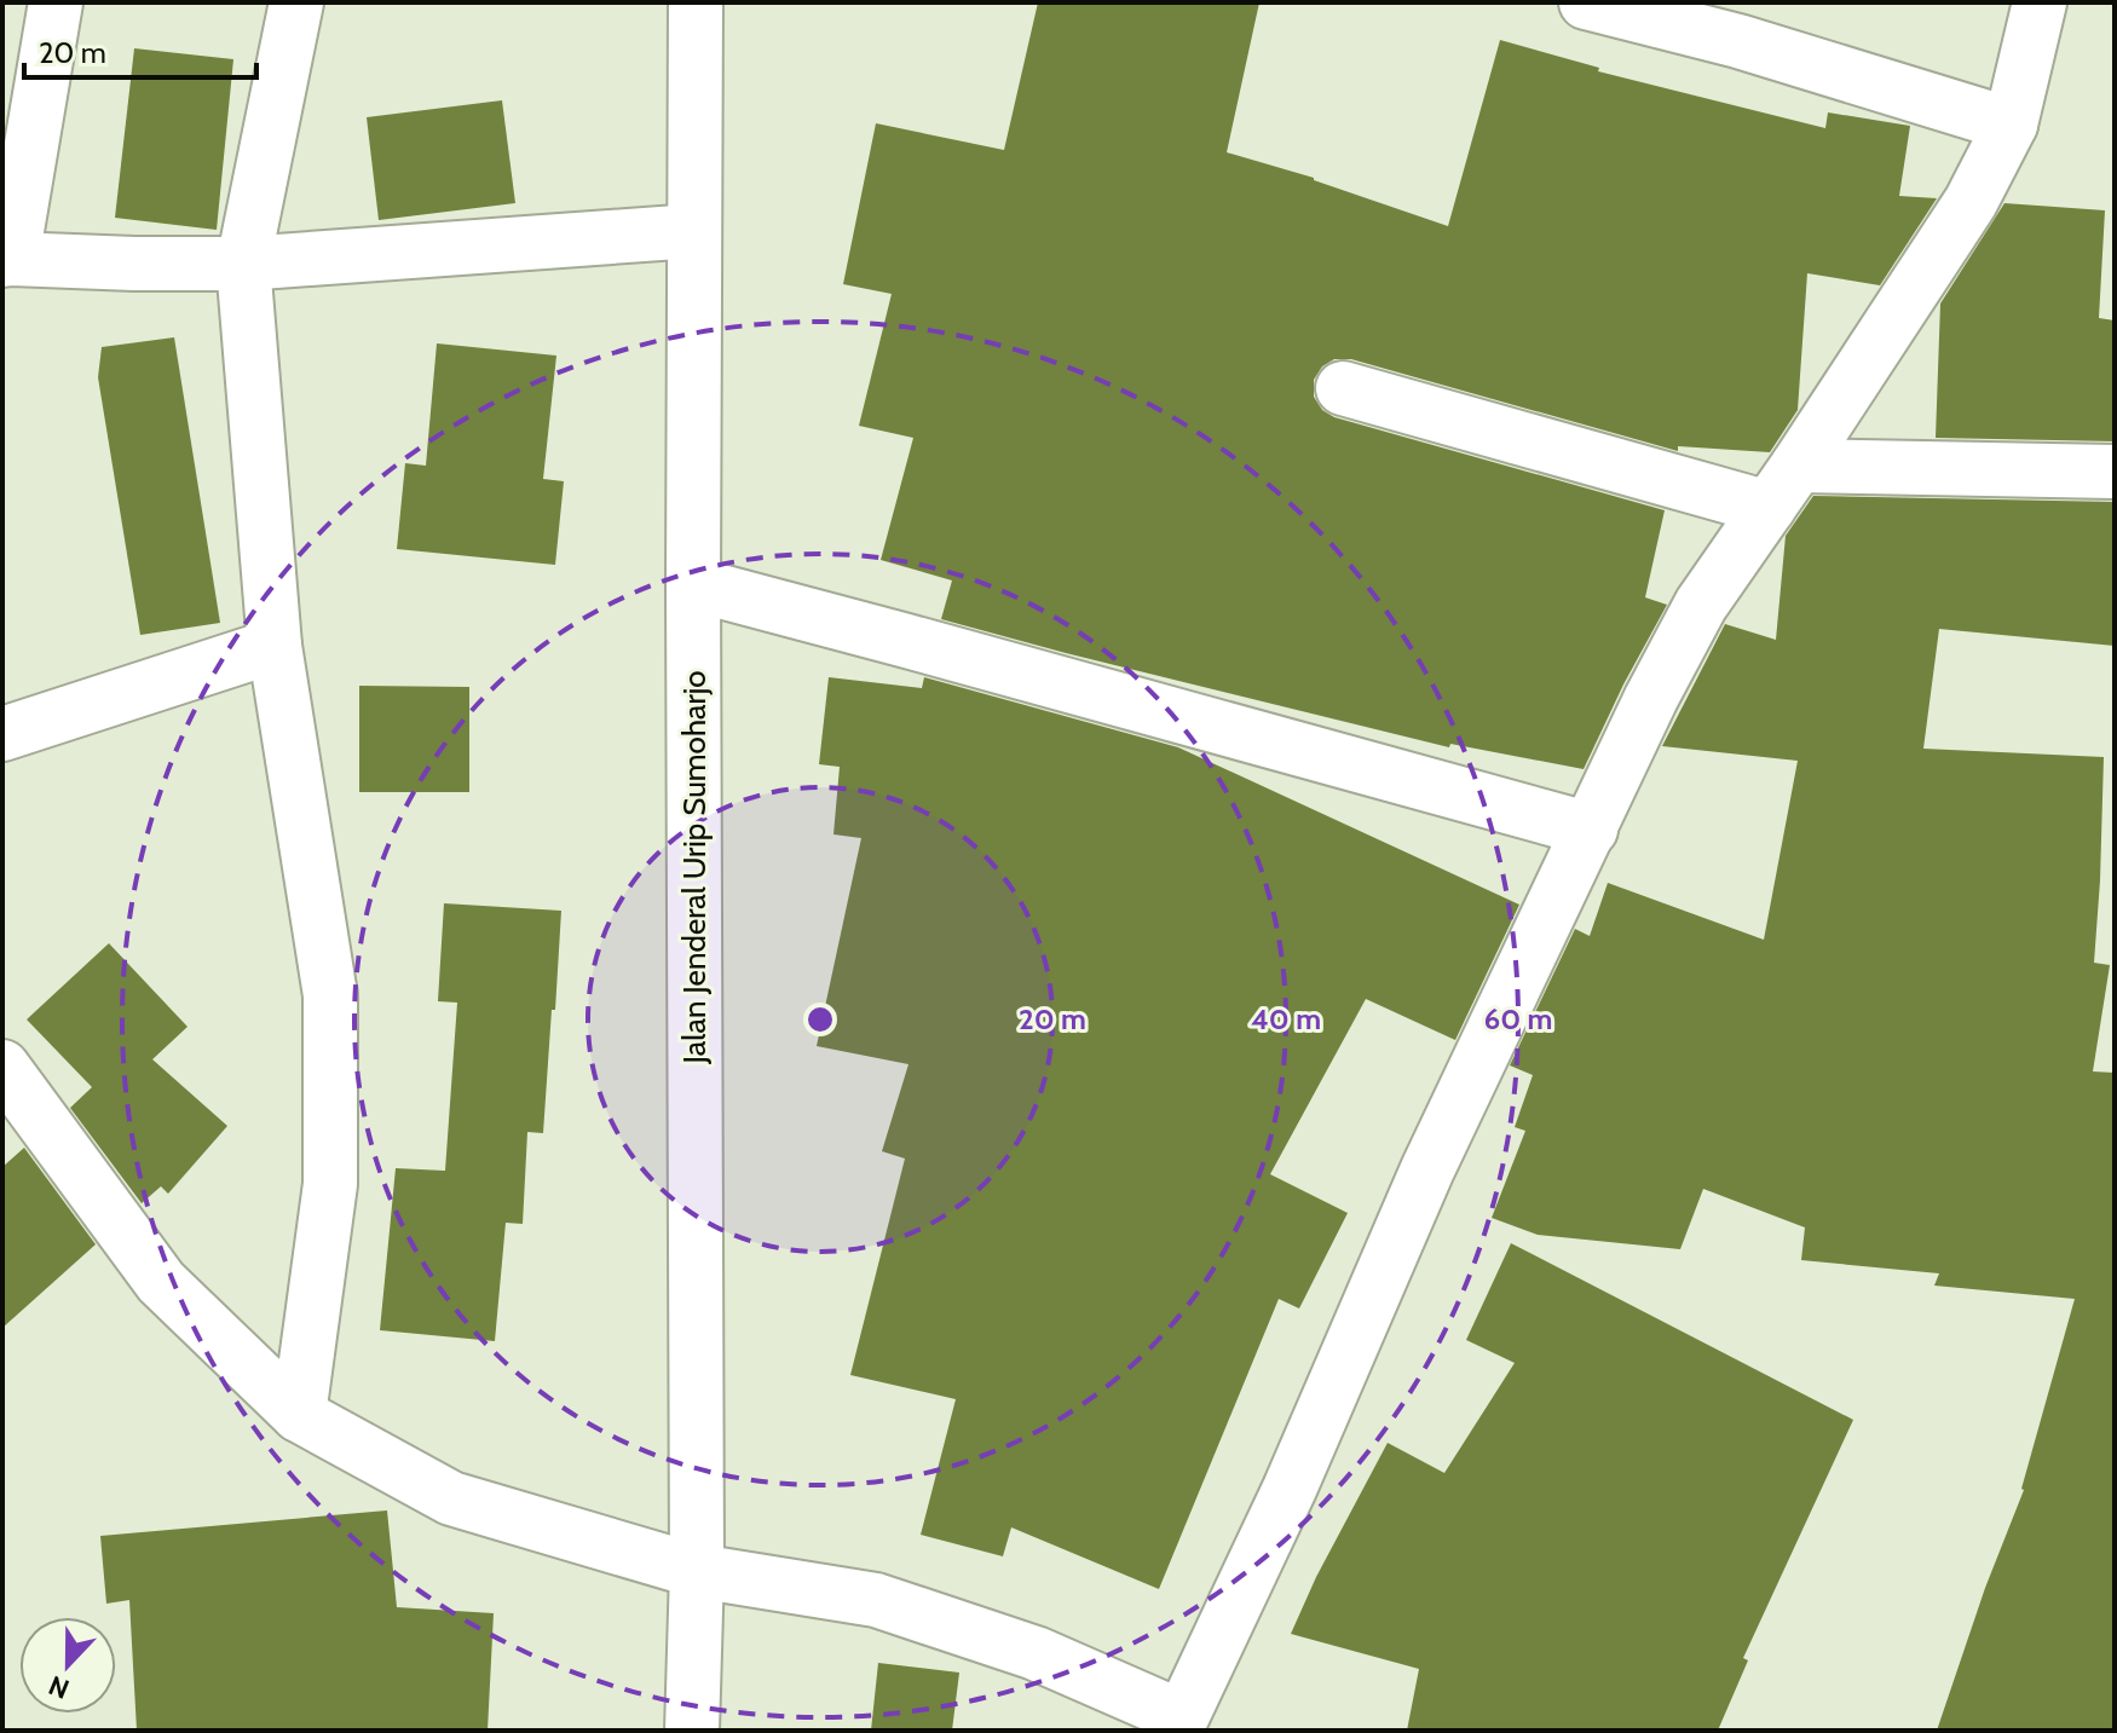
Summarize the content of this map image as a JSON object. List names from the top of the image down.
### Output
{
  "streets": {
    "main road": ["Jalan Jenderal Urip Sumoharjo"]
  },
  "scale_bar": "20 m",
  "north": "bottom",
  "rings": ["20 m", "40 m", "60 m"]
}
